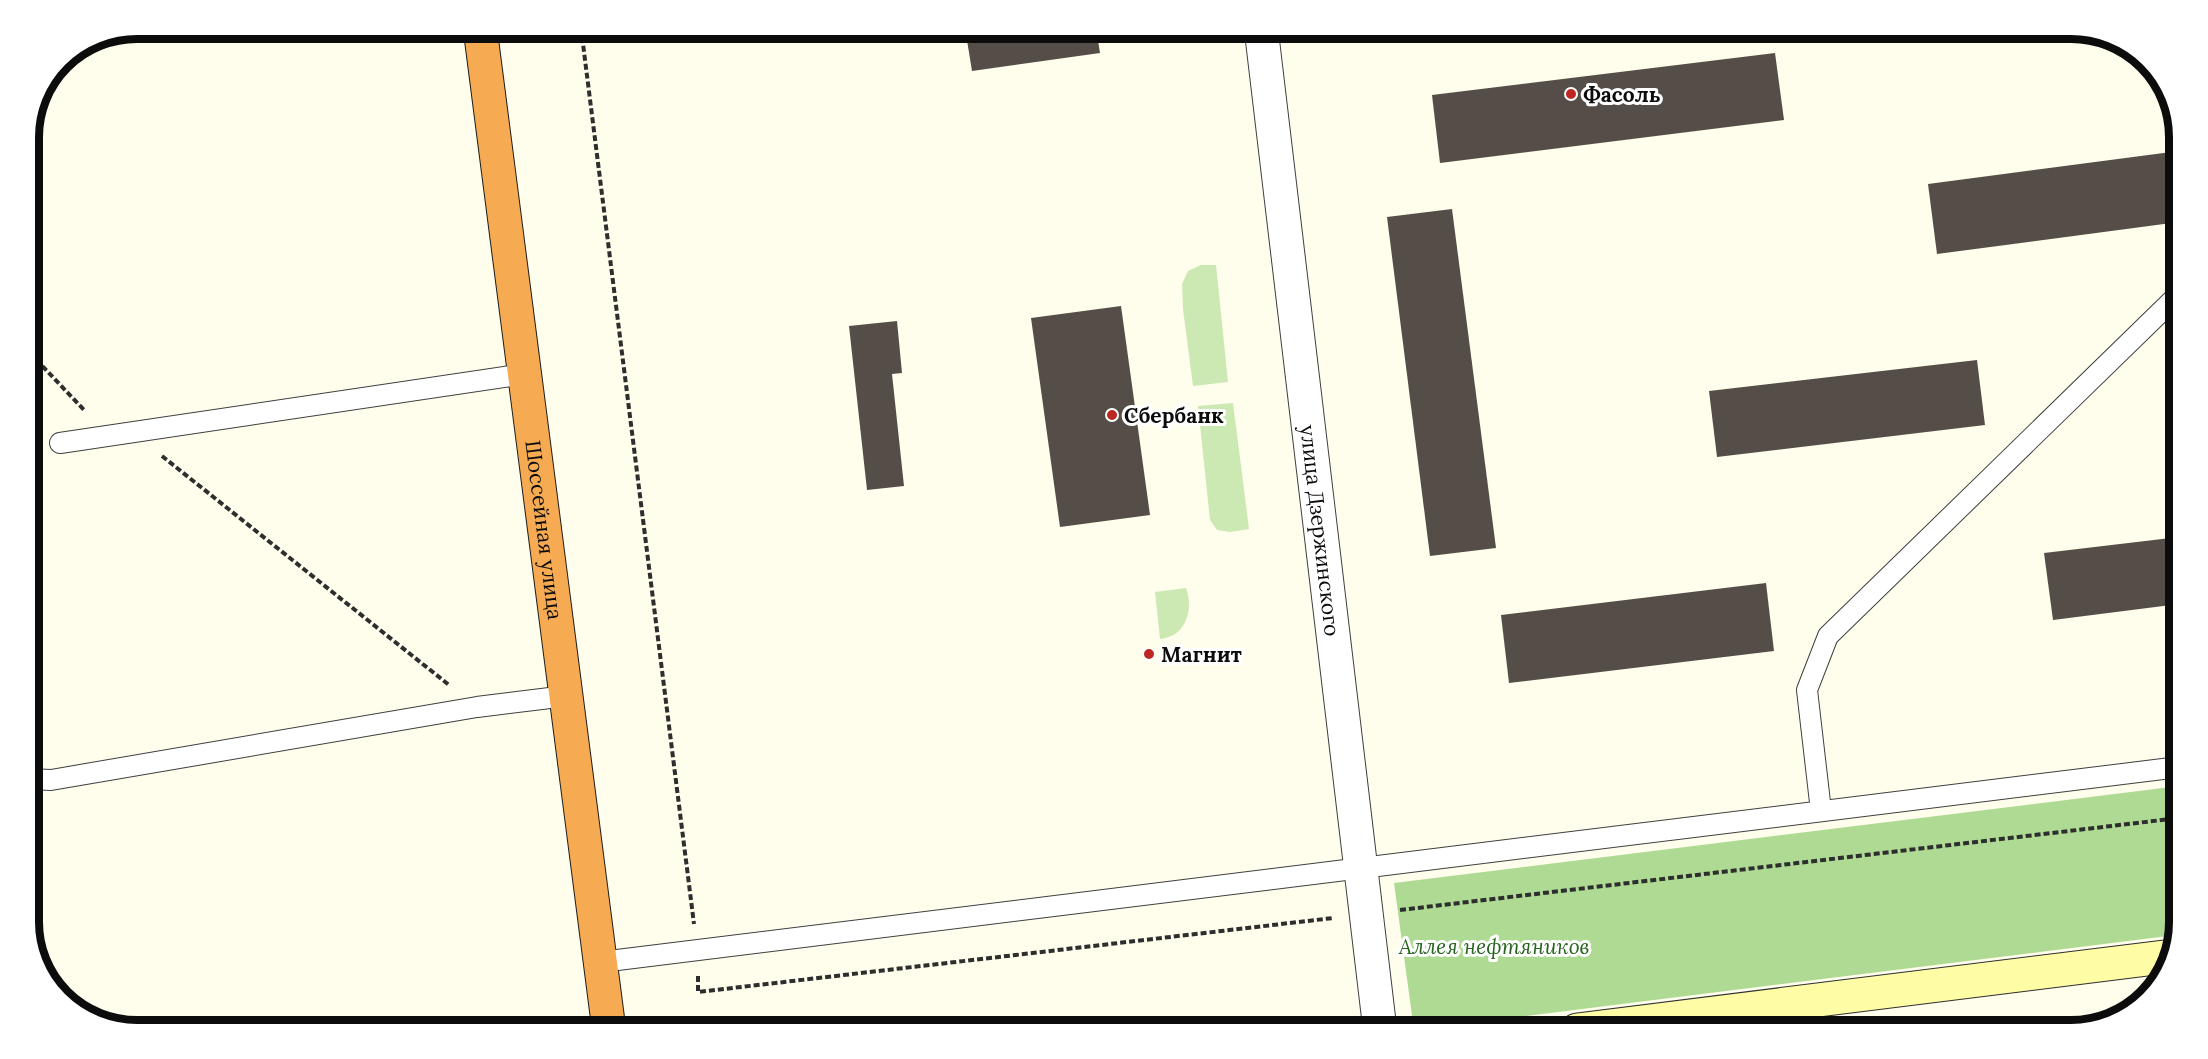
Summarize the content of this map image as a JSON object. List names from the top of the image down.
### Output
{
  "streets": {
    "highway": ["Шоссейная улица"],
    "street": ["улица Дзержинского"]
  },
  "parks": ["Аллея нефтяников"],
  "places": ["Фасоль", "Сбербанк", "Магнит"]
}
